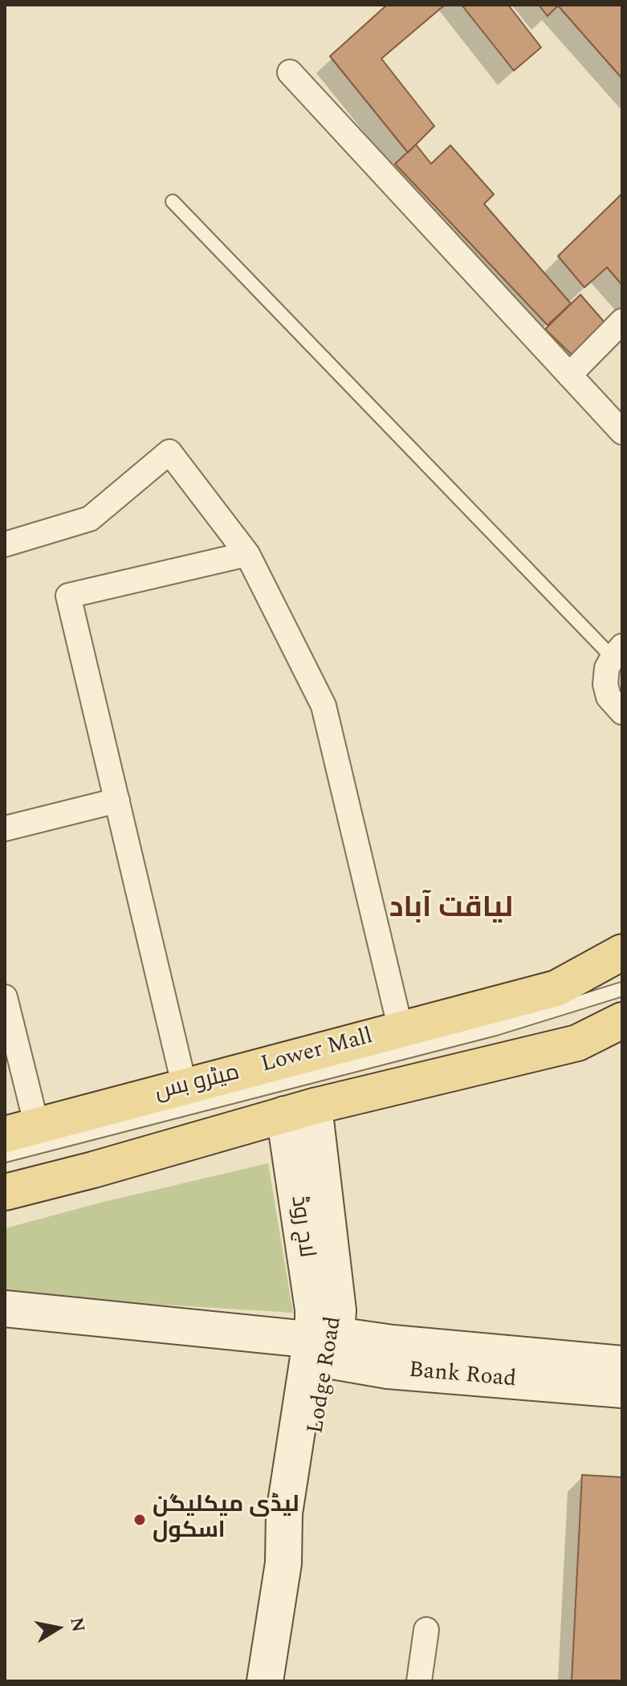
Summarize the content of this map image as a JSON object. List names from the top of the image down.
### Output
{
  "streets": {
    "main road": ["Lower Mall"],
    "street": ["Lodge Road", "Bank Road"],
    "lane": ["میٹرو بس"]
  },
  "crossings": [
    ["Lodge Road", "Bank Road"]
  ],
  "districts": ["لیاقت آباد"],
  "places": ["لیڈی میکلیگن اسکول"],
  "north": "right"
}
